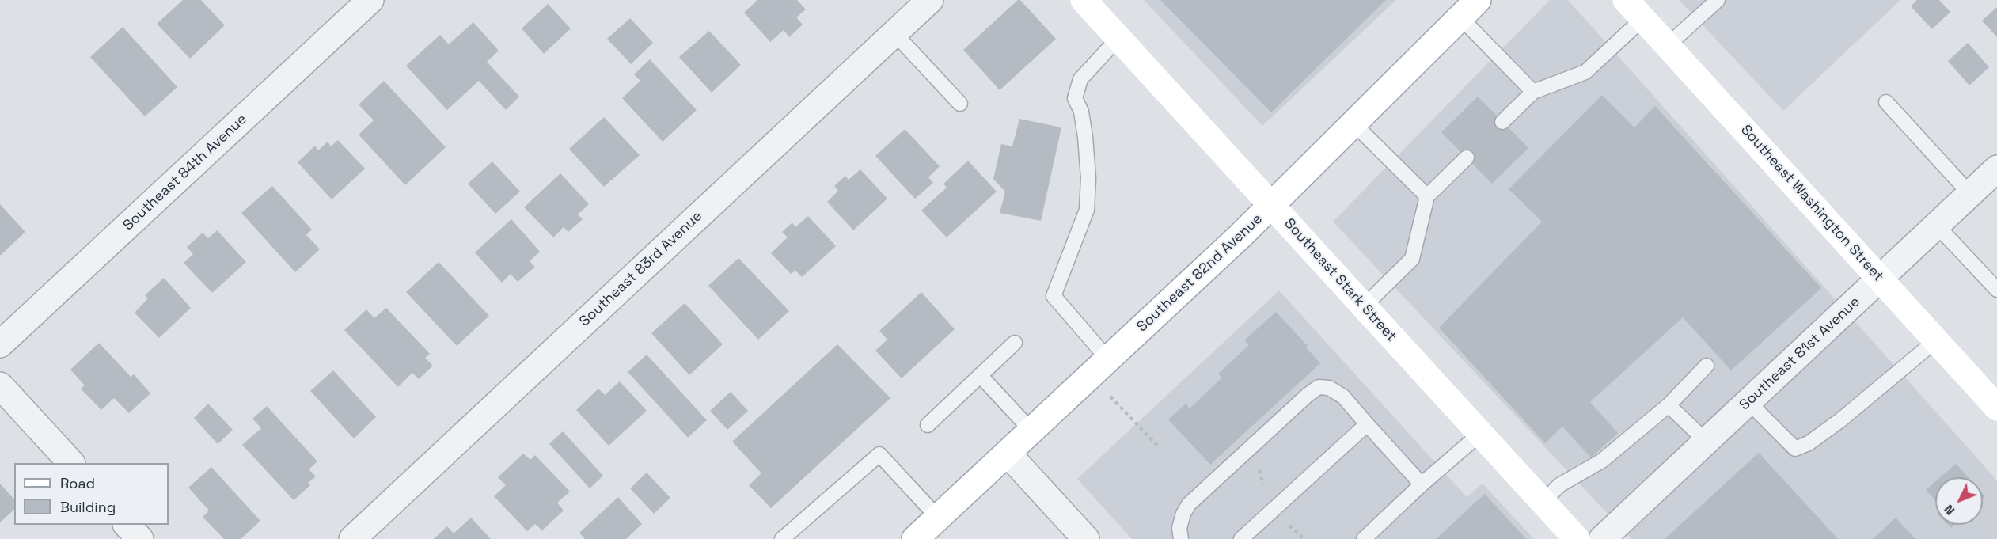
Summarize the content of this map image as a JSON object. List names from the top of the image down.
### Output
{
  "streets": {
    "main road": ["Southeast Washington Street", "Southeast 82nd Avenue", "Southeast Stark Street"],
    "street": ["Southeast 84th Avenue", "Southeast 83rd Avenue", "Southeast 81st Avenue"]
  },
  "crossings": [
    ["Southeast Washington Street", "Southeast 81st Avenue"],
    ["Southeast 82nd Avenue", "Southeast Stark Street"]
  ],
  "legend": ["Road", "Building"],
  "north": "bottom left"
}
